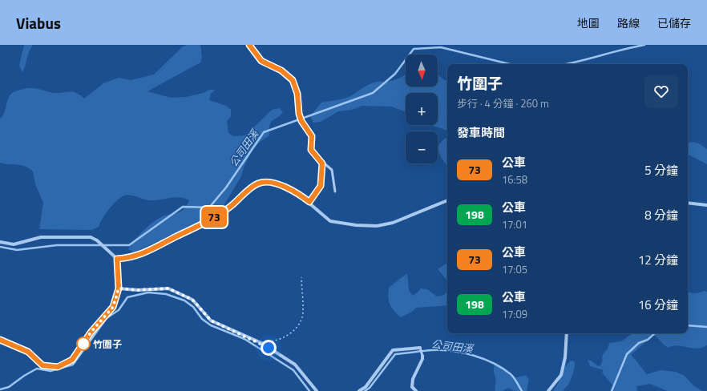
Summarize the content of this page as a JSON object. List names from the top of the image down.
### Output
{
  "water": ["公司田溪"],
  "places": ["竹圍子"],
  "lines": ["bus line 73"],
  "north": "bottom",
  "page": {
    "header": "Viabus",
    "nav": ["地圖", "路線", "已儲存"],
    "on_map": "73",
    "map_buttons": ["+", "−"],
    "heading": [
      ["竹圍子", "步行 · 4 分鐘 · 260 m"],
      "發車時間"
    ],
    "list": [
      {
        "mark": "73",
        "name": "公車",
        "note": "16:58",
        "value": "5 分鐘"
      },
      {
        "mark": "198",
        "name": "公車",
        "note": "17:01",
        "value": "8 分鐘"
      },
      {
        "mark": "73",
        "name": "公車",
        "note": "17:05",
        "value": "12 分鐘"
      },
      {
        "mark": "198",
        "name": "公車",
        "note": "17:09",
        "value": "16 分鐘"
      }
    ]
  }
}
